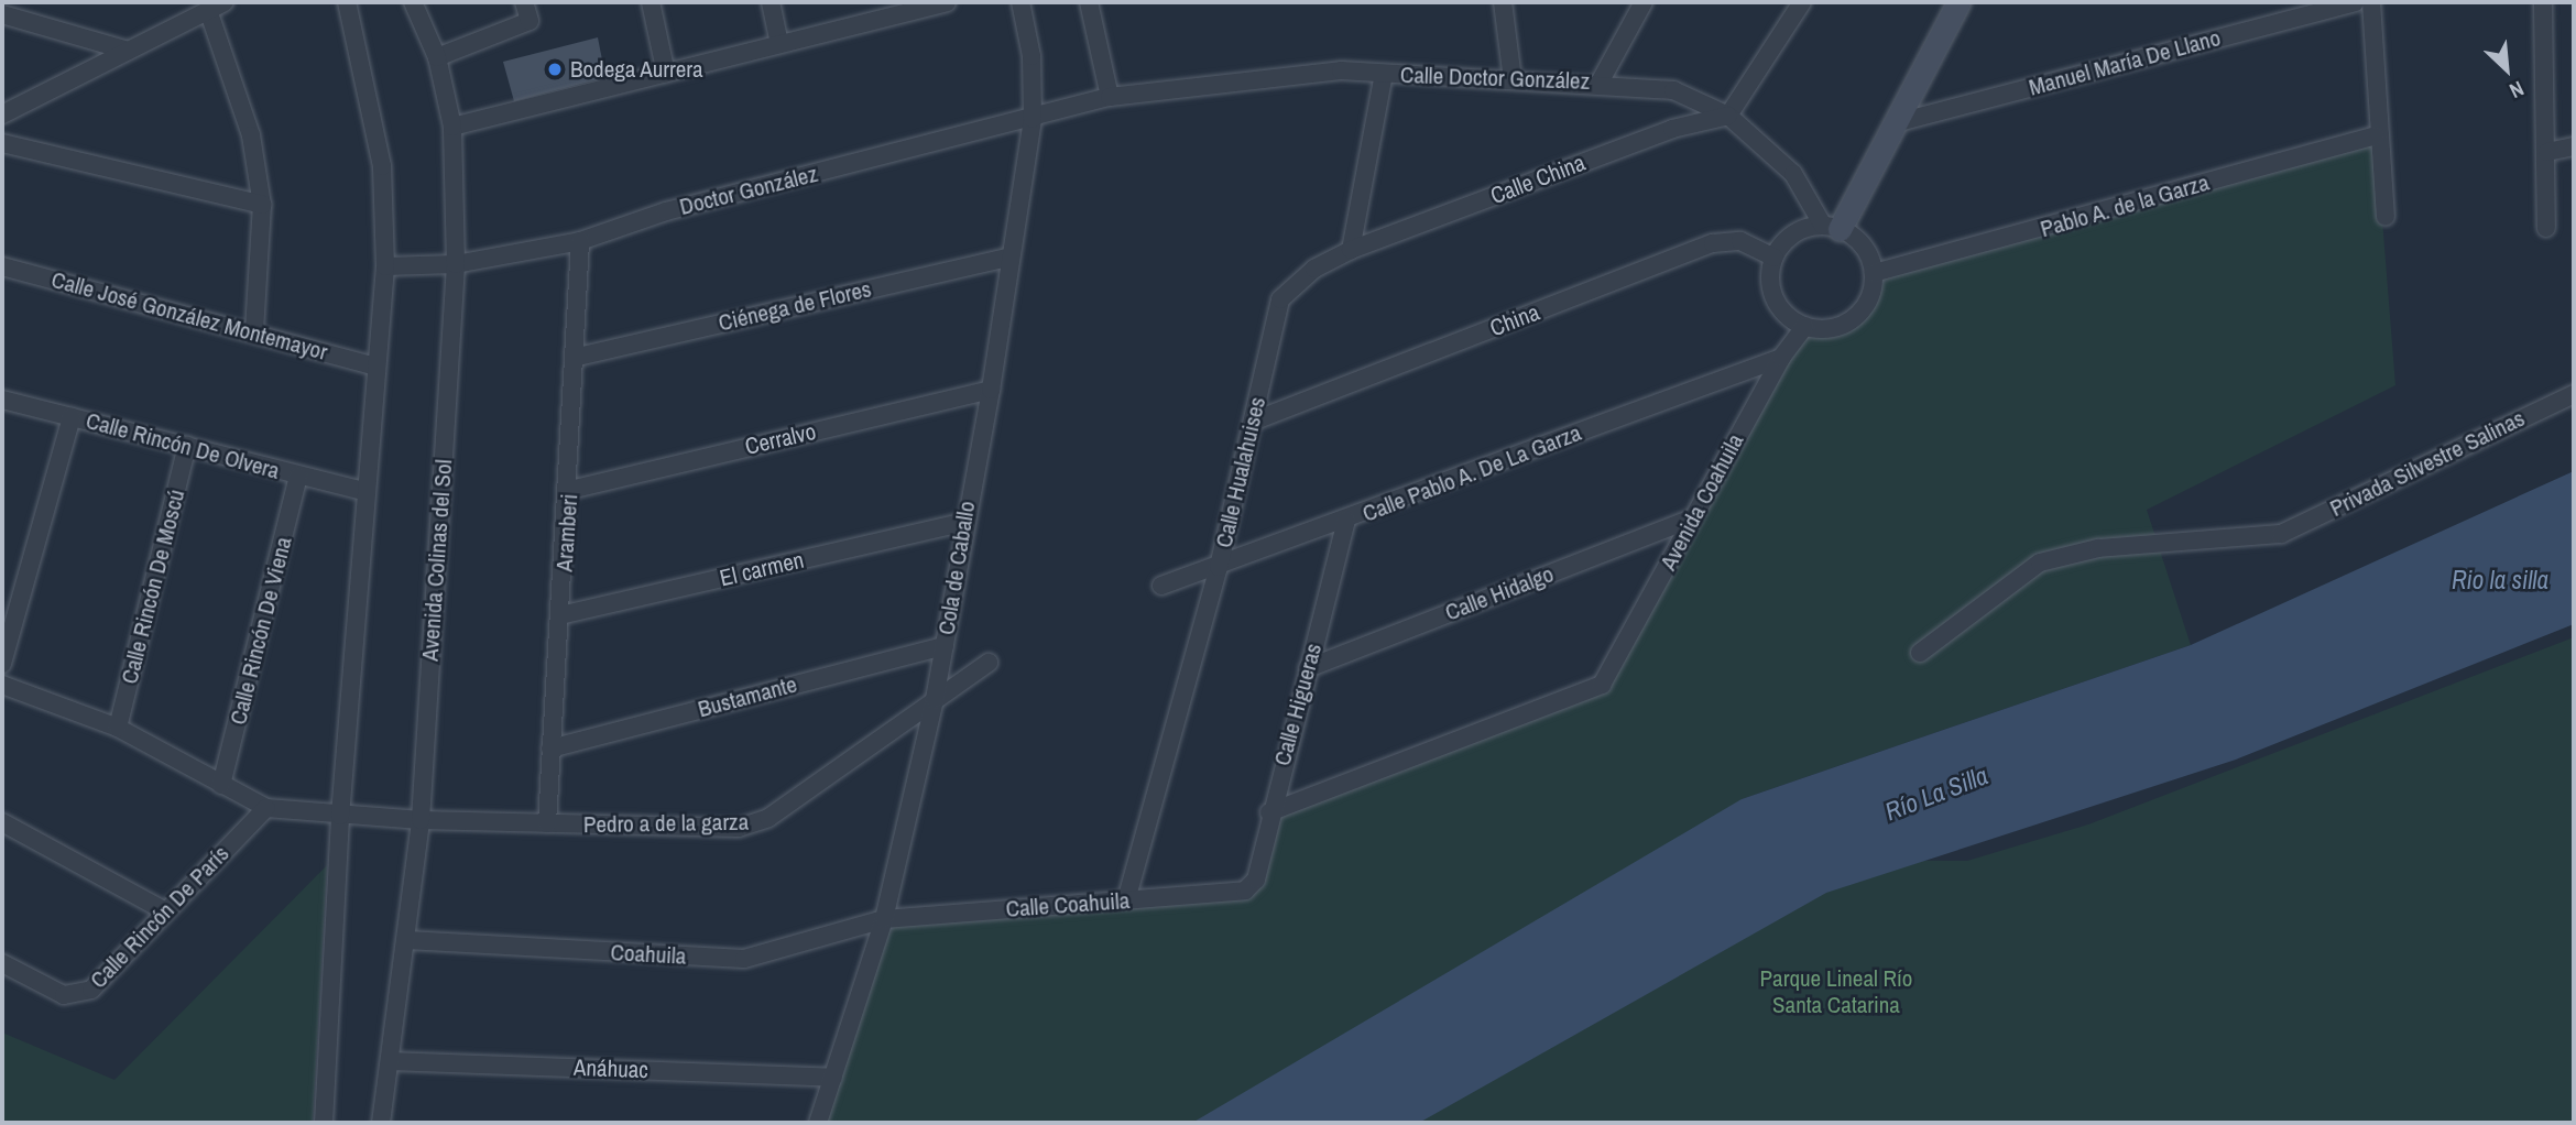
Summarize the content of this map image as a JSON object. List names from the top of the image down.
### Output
{
  "streets": {
    "street": [
      "Manuel María De Llano",
      "Calle Doctor González",
      "Calle China",
      "Doctor González",
      "Pablo A. de la Garza",
      "Ciénega de Flores",
      "Calle José González Montemayor",
      "China",
      "Cerralvo",
      "Calle Rincón De Olvera",
      "Privada Silvestre Salinas",
      "Calle Hualahuises",
      "Calle Pablo A. De La Garza",
      "Avenida Coahuila",
      "Aramberi",
      "Avenida Colinas del Sol",
      "Cola de Caballo",
      "El carmen",
      "Calle Rincón De Moscú",
      "Calle Hidalgo",
      "Calle Rincón De Viena",
      "Bustamante",
      "Calle Higueras",
      "Pedro a de la garza",
      "Calle Coahuila",
      "Calle Rincón De París",
      "Coahuila",
      "Anáhuac"
    ]
  },
  "crossings": [
    ["Calle Doctor González", "Calle China"],
    ["Calle Doctor González", "Doctor González"],
    ["Calle Doctor González", "Pablo A. de la Garza"],
    ["Calle Doctor González", "China"],
    ["Calle Doctor González", "Avenida Coahuila"],
    ["Calle China", "Calle Hualahuises"],
    ["Doctor González", "Aramberi"],
    ["Doctor González", "Avenida Colinas del Sol"],
    ["Doctor González", "Cola de Caballo"],
    ["Pablo A. de la Garza", "China"],
    ["Pablo A. de la Garza", "Avenida Coahuila"],
    ["Ciénega de Flores", "Aramberi"],
    ["Ciénega de Flores", "Cola de Caballo"],
    ["China", "Calle Hualahuises"],
    ["China", "Avenida Coahuila"],
    ["Cerralvo", "Aramberi"],
    ["Cerralvo", "Cola de Caballo"],
    ["Calle Rincón De Olvera", "Calle Rincón De Moscú"],
    ["Calle Rincón De Olvera", "Calle Rincón De Viena"],
    ["Calle Hualahuises", "Calle Pablo A. De La Garza"],
    ["Calle Hualahuises", "Calle Coahuila"],
    ["Calle Pablo A. De La Garza", "Avenida Coahuila"],
    ["Calle Pablo A. De La Garza", "Calle Higueras"],
    ["Avenida Coahuila", "Calle Hidalgo"],
    ["Avenida Coahuila", "Calle Higueras"],
    ["Aramberi", "El carmen"],
    ["Aramberi", "Bustamante"],
    ["Aramberi", "Pedro a de la garza"],
    ["Avenida Colinas del Sol", "Pedro a de la garza"],
    ["Avenida Colinas del Sol", "Coahuila"],
    ["Avenida Colinas del Sol", "Anáhuac"],
    ["Cola de Caballo", "El carmen"],
    ["Cola de Caballo", "Bustamante"],
    ["Cola de Caballo", "Pedro a de la garza"],
    ["Cola de Caballo", "Calle Coahuila"],
    ["Cola de Caballo", "Coahuila"],
    ["Cola de Caballo", "Anáhuac"],
    ["Calle Hidalgo", "Calle Higueras"],
    ["Calle Higueras", "Calle Coahuila"],
    ["Pedro a de la garza", "Calle Rincón De París"],
    ["Calle Coahuila", "Coahuila"]
  ],
  "water": ["Rio la silla", "Río La Silla"],
  "parks": ["Parque Lineal Río Santa Catarina"],
  "places": ["Bodega Aurrera"],
  "north": "bottom right"
}
